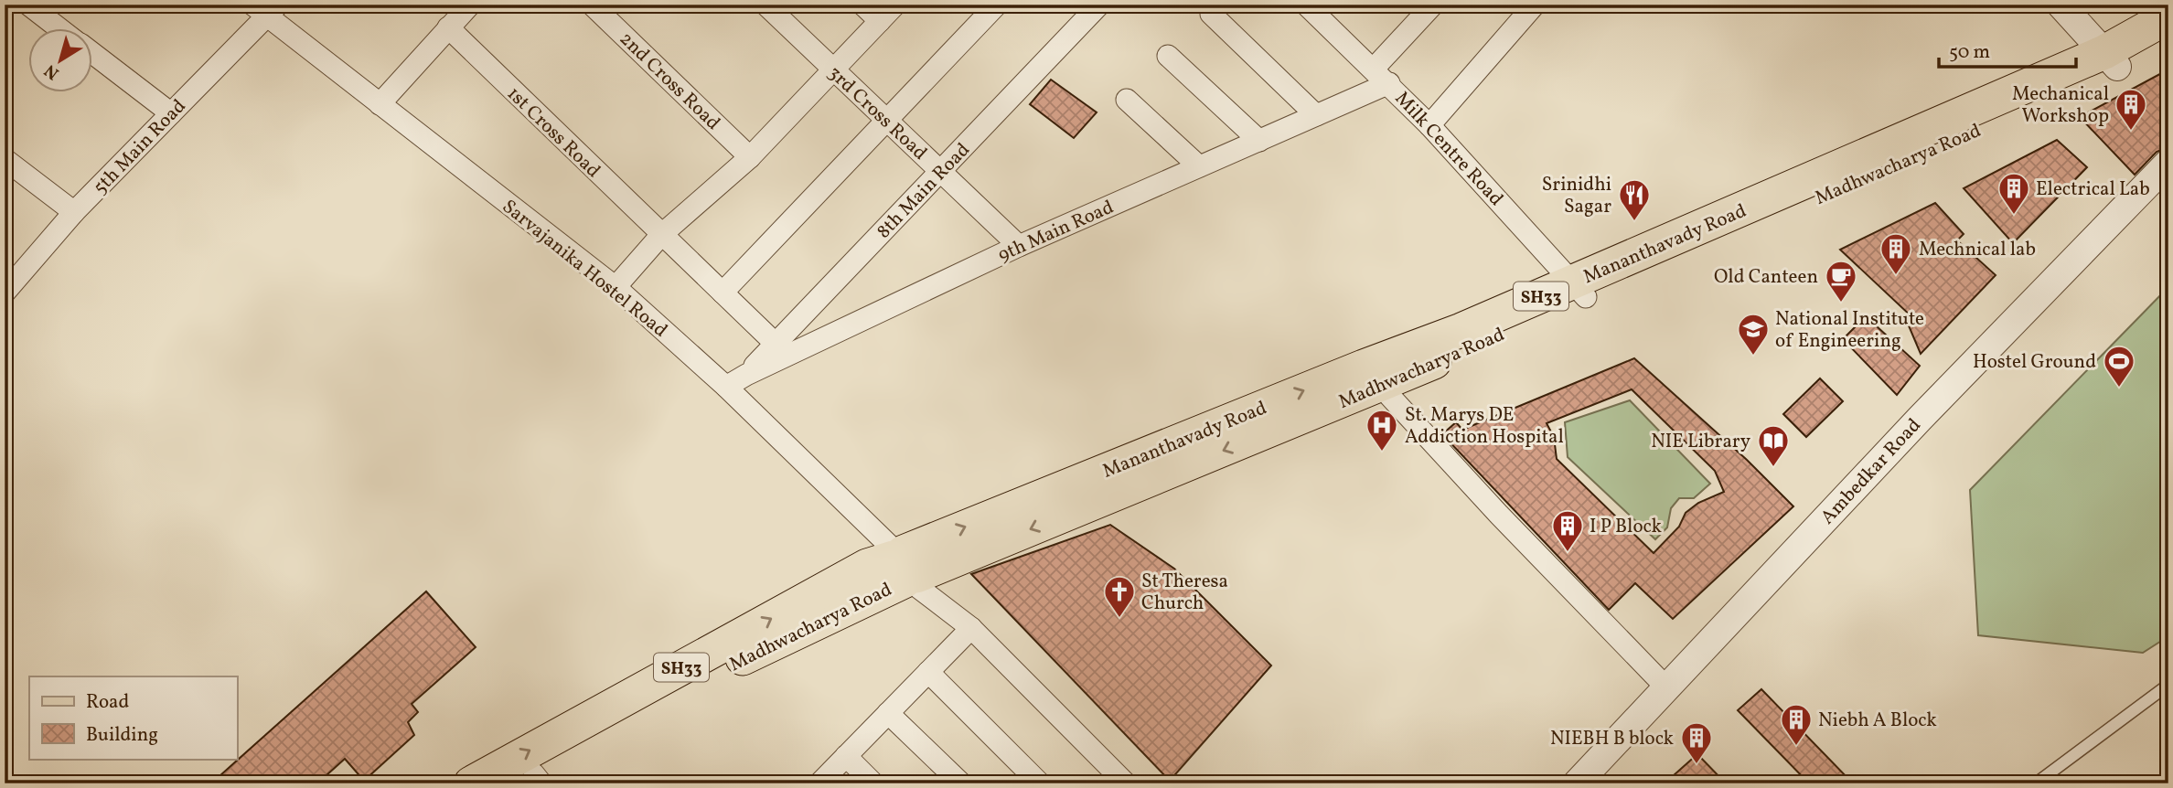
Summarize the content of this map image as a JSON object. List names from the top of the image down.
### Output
{
  "streets": {
    "main road": ["Madhwacharya Road", "Mananthavady Road", "SH33"],
    "street": [
      "2nd Cross Road",
      "3rd Cross Road",
      "1st Cross Road",
      "5th Main Road",
      "Milk Centre Road",
      "8th Main Road",
      "9th Main Road",
      "Sarvajanika Hostel Road",
      "Ambedkar Road"
    ]
  },
  "crossings": [
    ["3rd Cross Road", "8th Main Road"],
    ["3rd Cross Road", "9th Main Road"],
    ["1st Cross Road", "8th Main Road"],
    ["5th Main Road", "Sarvajanika Hostel Road"],
    ["Milk Centre Road", "9th Main Road"],
    ["Milk Centre Road", "Mananthavady Road"],
    ["Madhwacharya Road", "Mananthavady Road"],
    ["Madhwacharya Road", "Sarvajanika Hostel Road"],
    ["8th Main Road", "9th Main Road"],
    ["9th Main Road", "Sarvajanika Hostel Road"],
    ["Mananthavady Road", "Sarvajanika Hostel Road"]
  ],
  "places": {
    "building": [
      "Mechanical Workshop",
      "Electrical Lab",
      "Mechnical lab",
      "I P Block",
      "Niebh A Block",
      "NIEBH B block"
    ],
    "restaurant": ["Srinidhi Sagar"],
    "cafe": ["Old Canteen"],
    "school or university": ["National Institute of Engineering"],
    "sports": ["Hostel Ground"],
    "hospital": ["St. Marys DE Addiction Hospital"],
    "library": ["NIE Library"],
    "church": ["St Theresa Church"]
  },
  "legend": ["Road", "Building"],
  "scale_bar": "50 m",
  "north": "bottom left"
}
